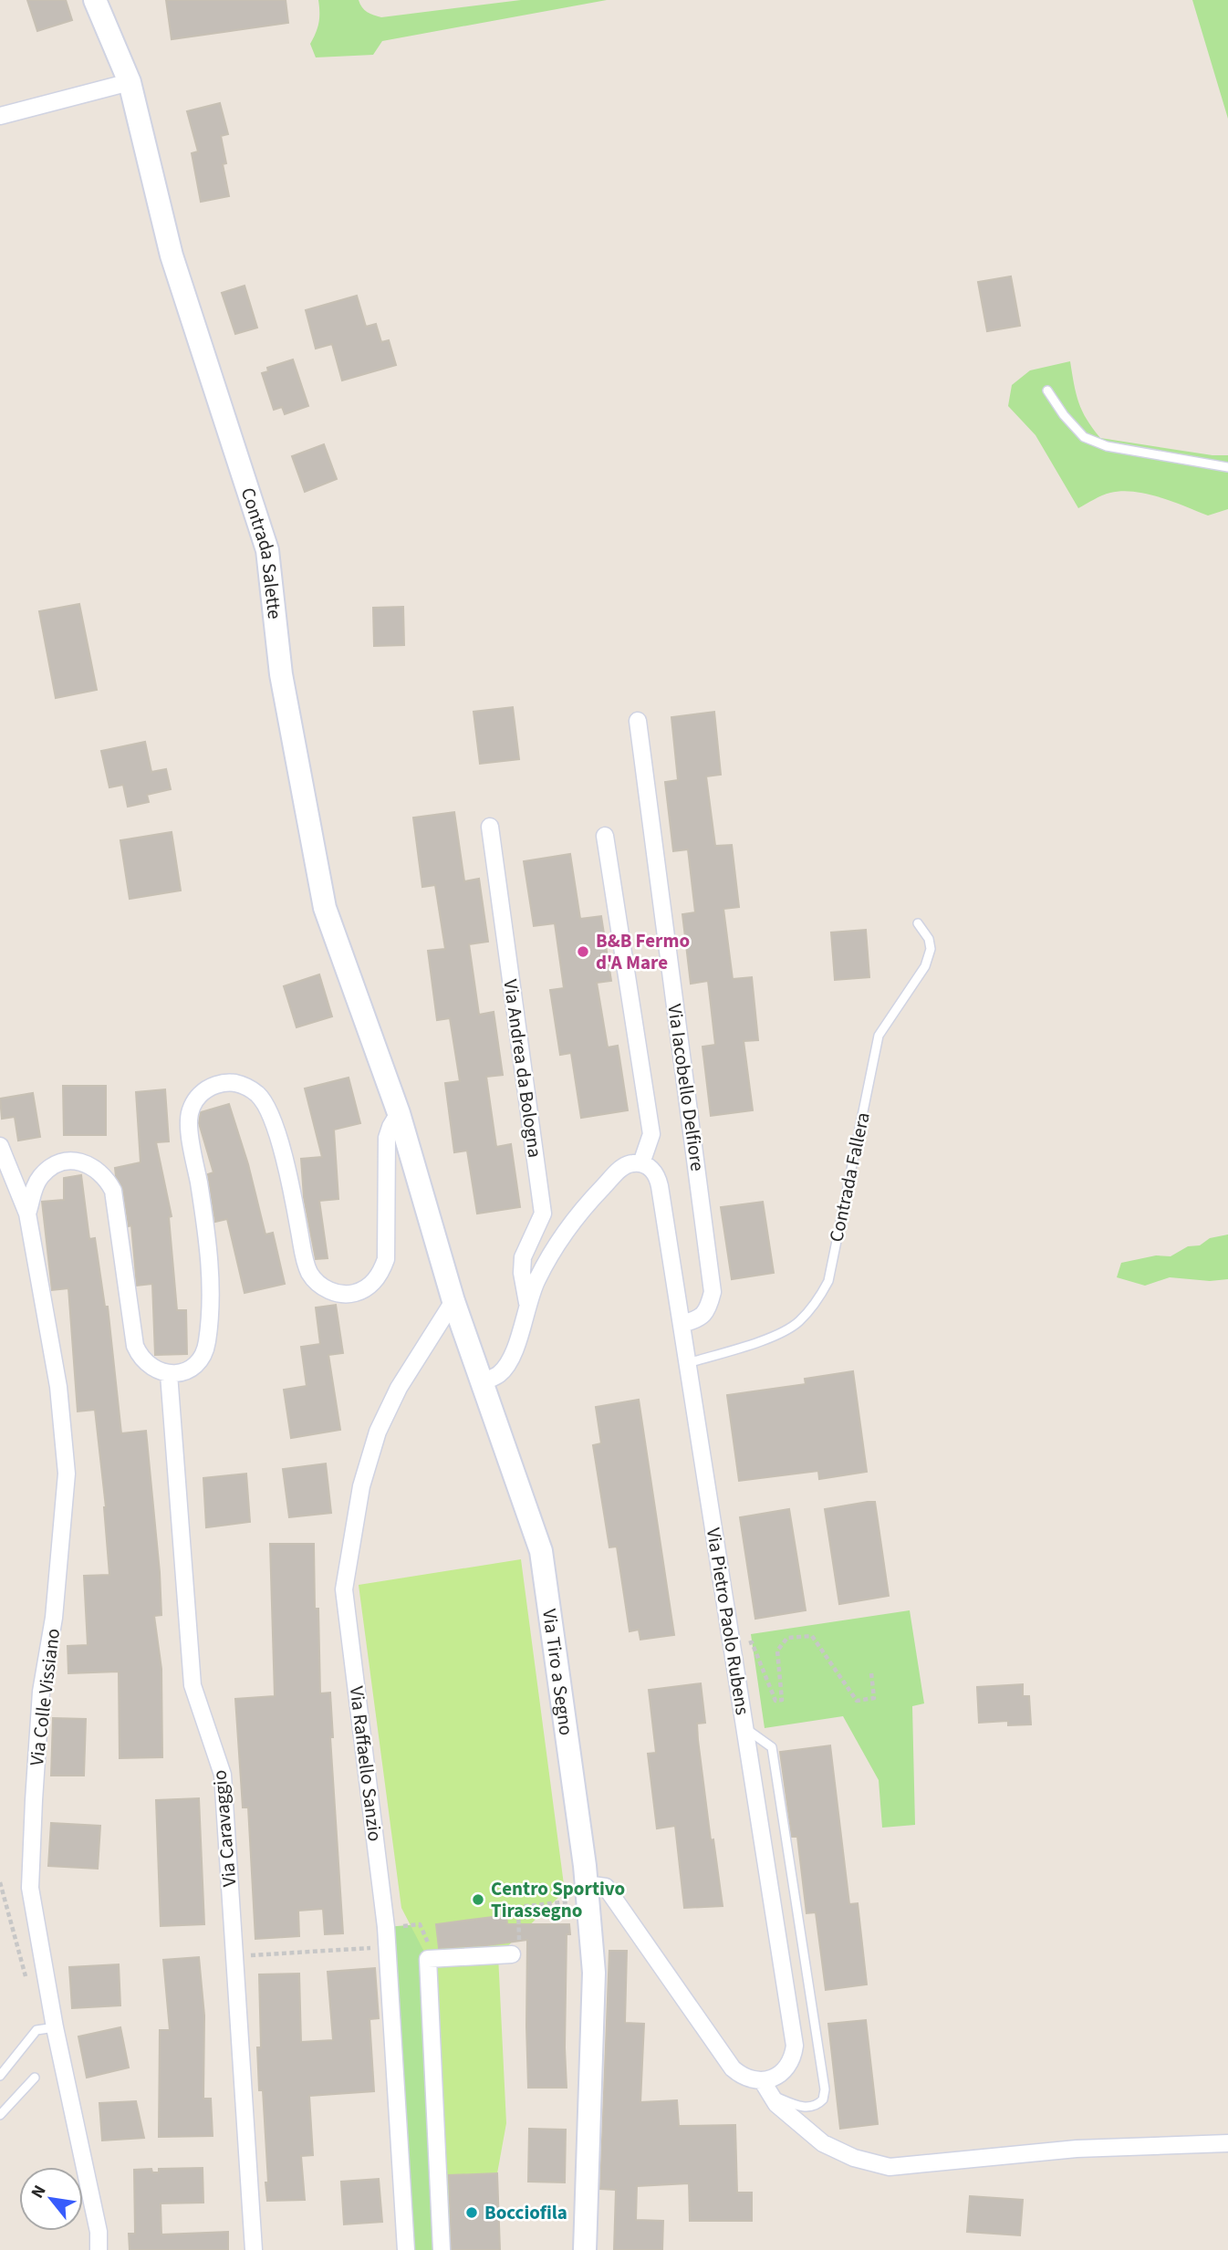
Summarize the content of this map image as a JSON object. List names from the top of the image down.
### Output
{
  "streets": {
    "main road": ["Contrada Salette", "Via Tiro a Segno"],
    "street": [
      "Via Andrea da Bologna",
      "Via Iacobello Delfiore",
      "Via Pietro Paolo Rubens",
      "Via Colle Vissiano",
      "Via Raffaello Sanzio",
      "Via Caravaggio"
    ],
    "lane": ["Contrada Fallera"]
  },
  "crossings": [
    ["Contrada Salette", "Via Tiro a Segno"],
    ["Via Iacobello Delfiore", "Via Pietro Paolo Rubens"],
    ["Contrada Fallera", "Via Pietro Paolo Rubens"],
    ["Via Tiro a Segno", "Via Raffaello Sanzio"]
  ],
  "places": ["B&B Fermo d'A Mare", "Centro Sportivo Tirassegno", "Bocciofila"],
  "north": "top left"
}
